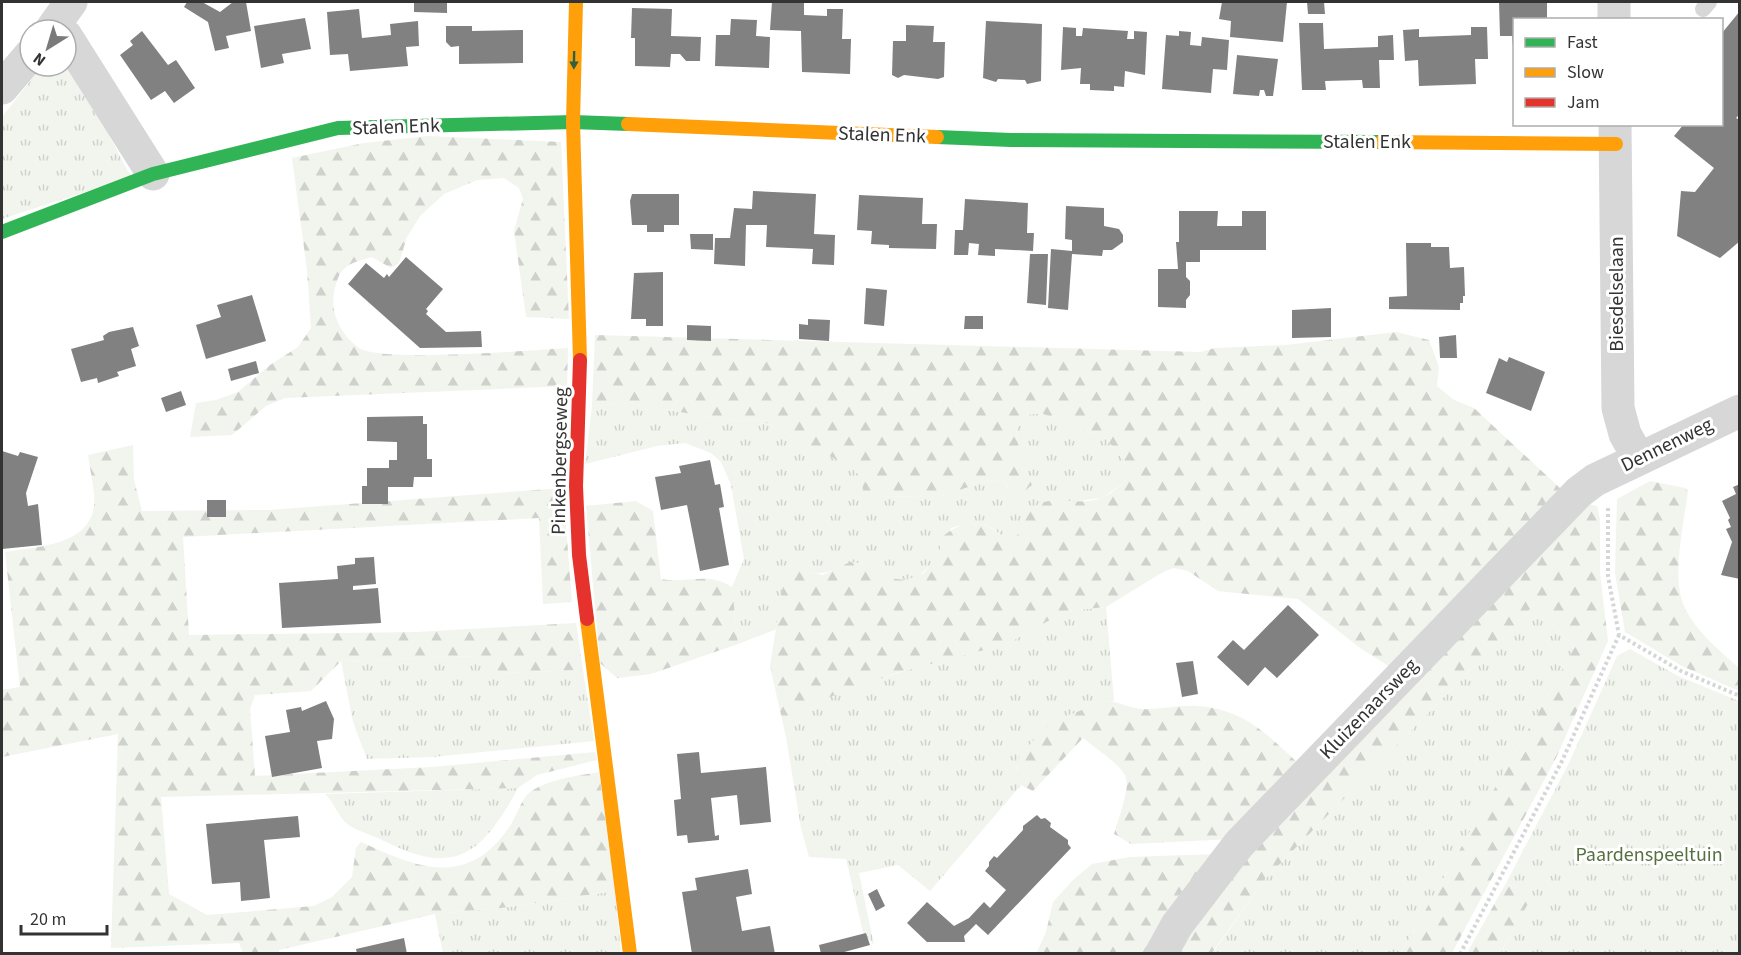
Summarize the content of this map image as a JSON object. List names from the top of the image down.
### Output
{
  "streets": {
    "street": [
      "Stalen Enk",
      "Biesdelselaan",
      "Dennenweg",
      "Pinkenbergseweg",
      "Kluizenaarsweg"
    ]
  },
  "crossings": [
    ["Stalen Enk", "Biesdelselaan"],
    ["Stalen Enk", "Pinkenbergseweg"],
    ["Biesdelselaan", "Dennenweg"],
    ["Dennenweg", "Kluizenaarsweg"]
  ],
  "parks": ["Paardenspeeltuin"],
  "legend": ["Fast", "Slow", "Jam"],
  "scale_bar": "20 m",
  "north": "bottom left"
}
